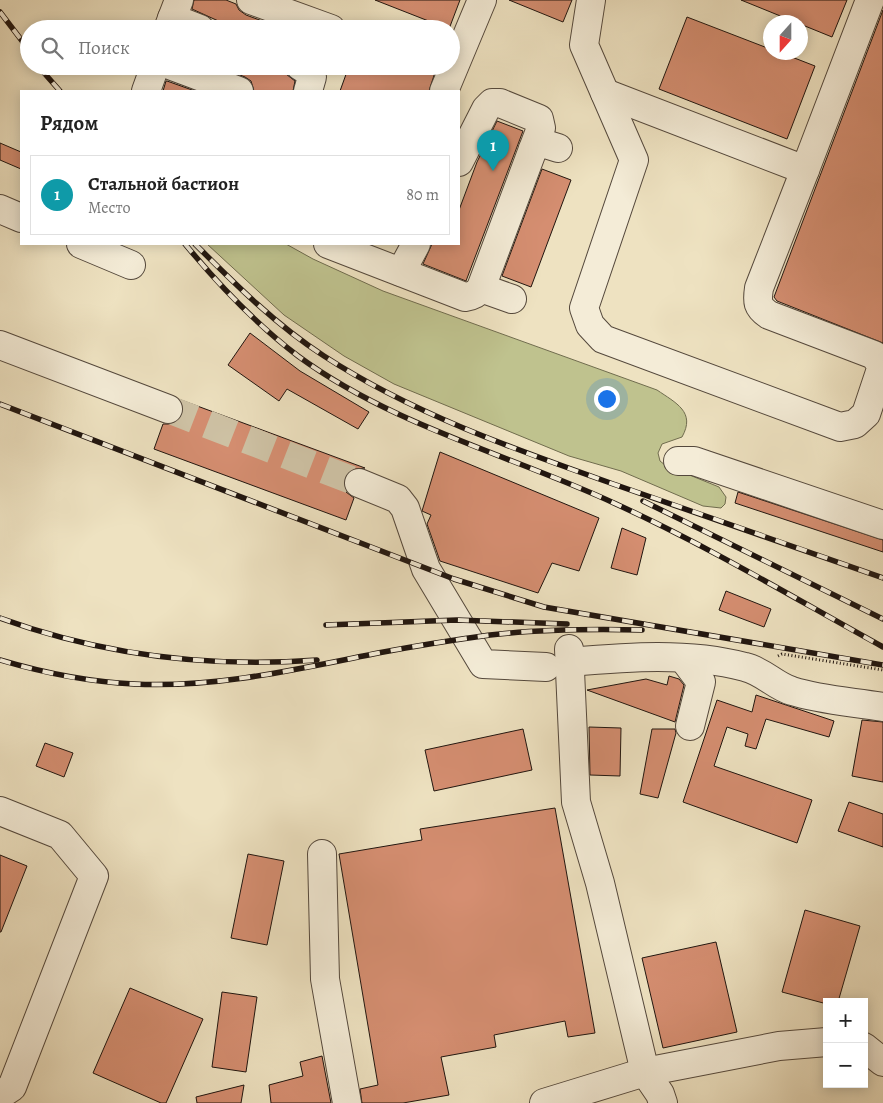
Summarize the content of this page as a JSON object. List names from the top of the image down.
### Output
{
  "north": "bottom",
  "page": {
    "search": "Поиск",
    "heading": "Рядом",
    "pins": "1",
    "list": [
      {
        "mark": "1",
        "name": "Стальной бастион",
        "note": "Место",
        "value": "80 m"
      }
    ],
    "map_buttons": ["+", "−"]
  }
}
